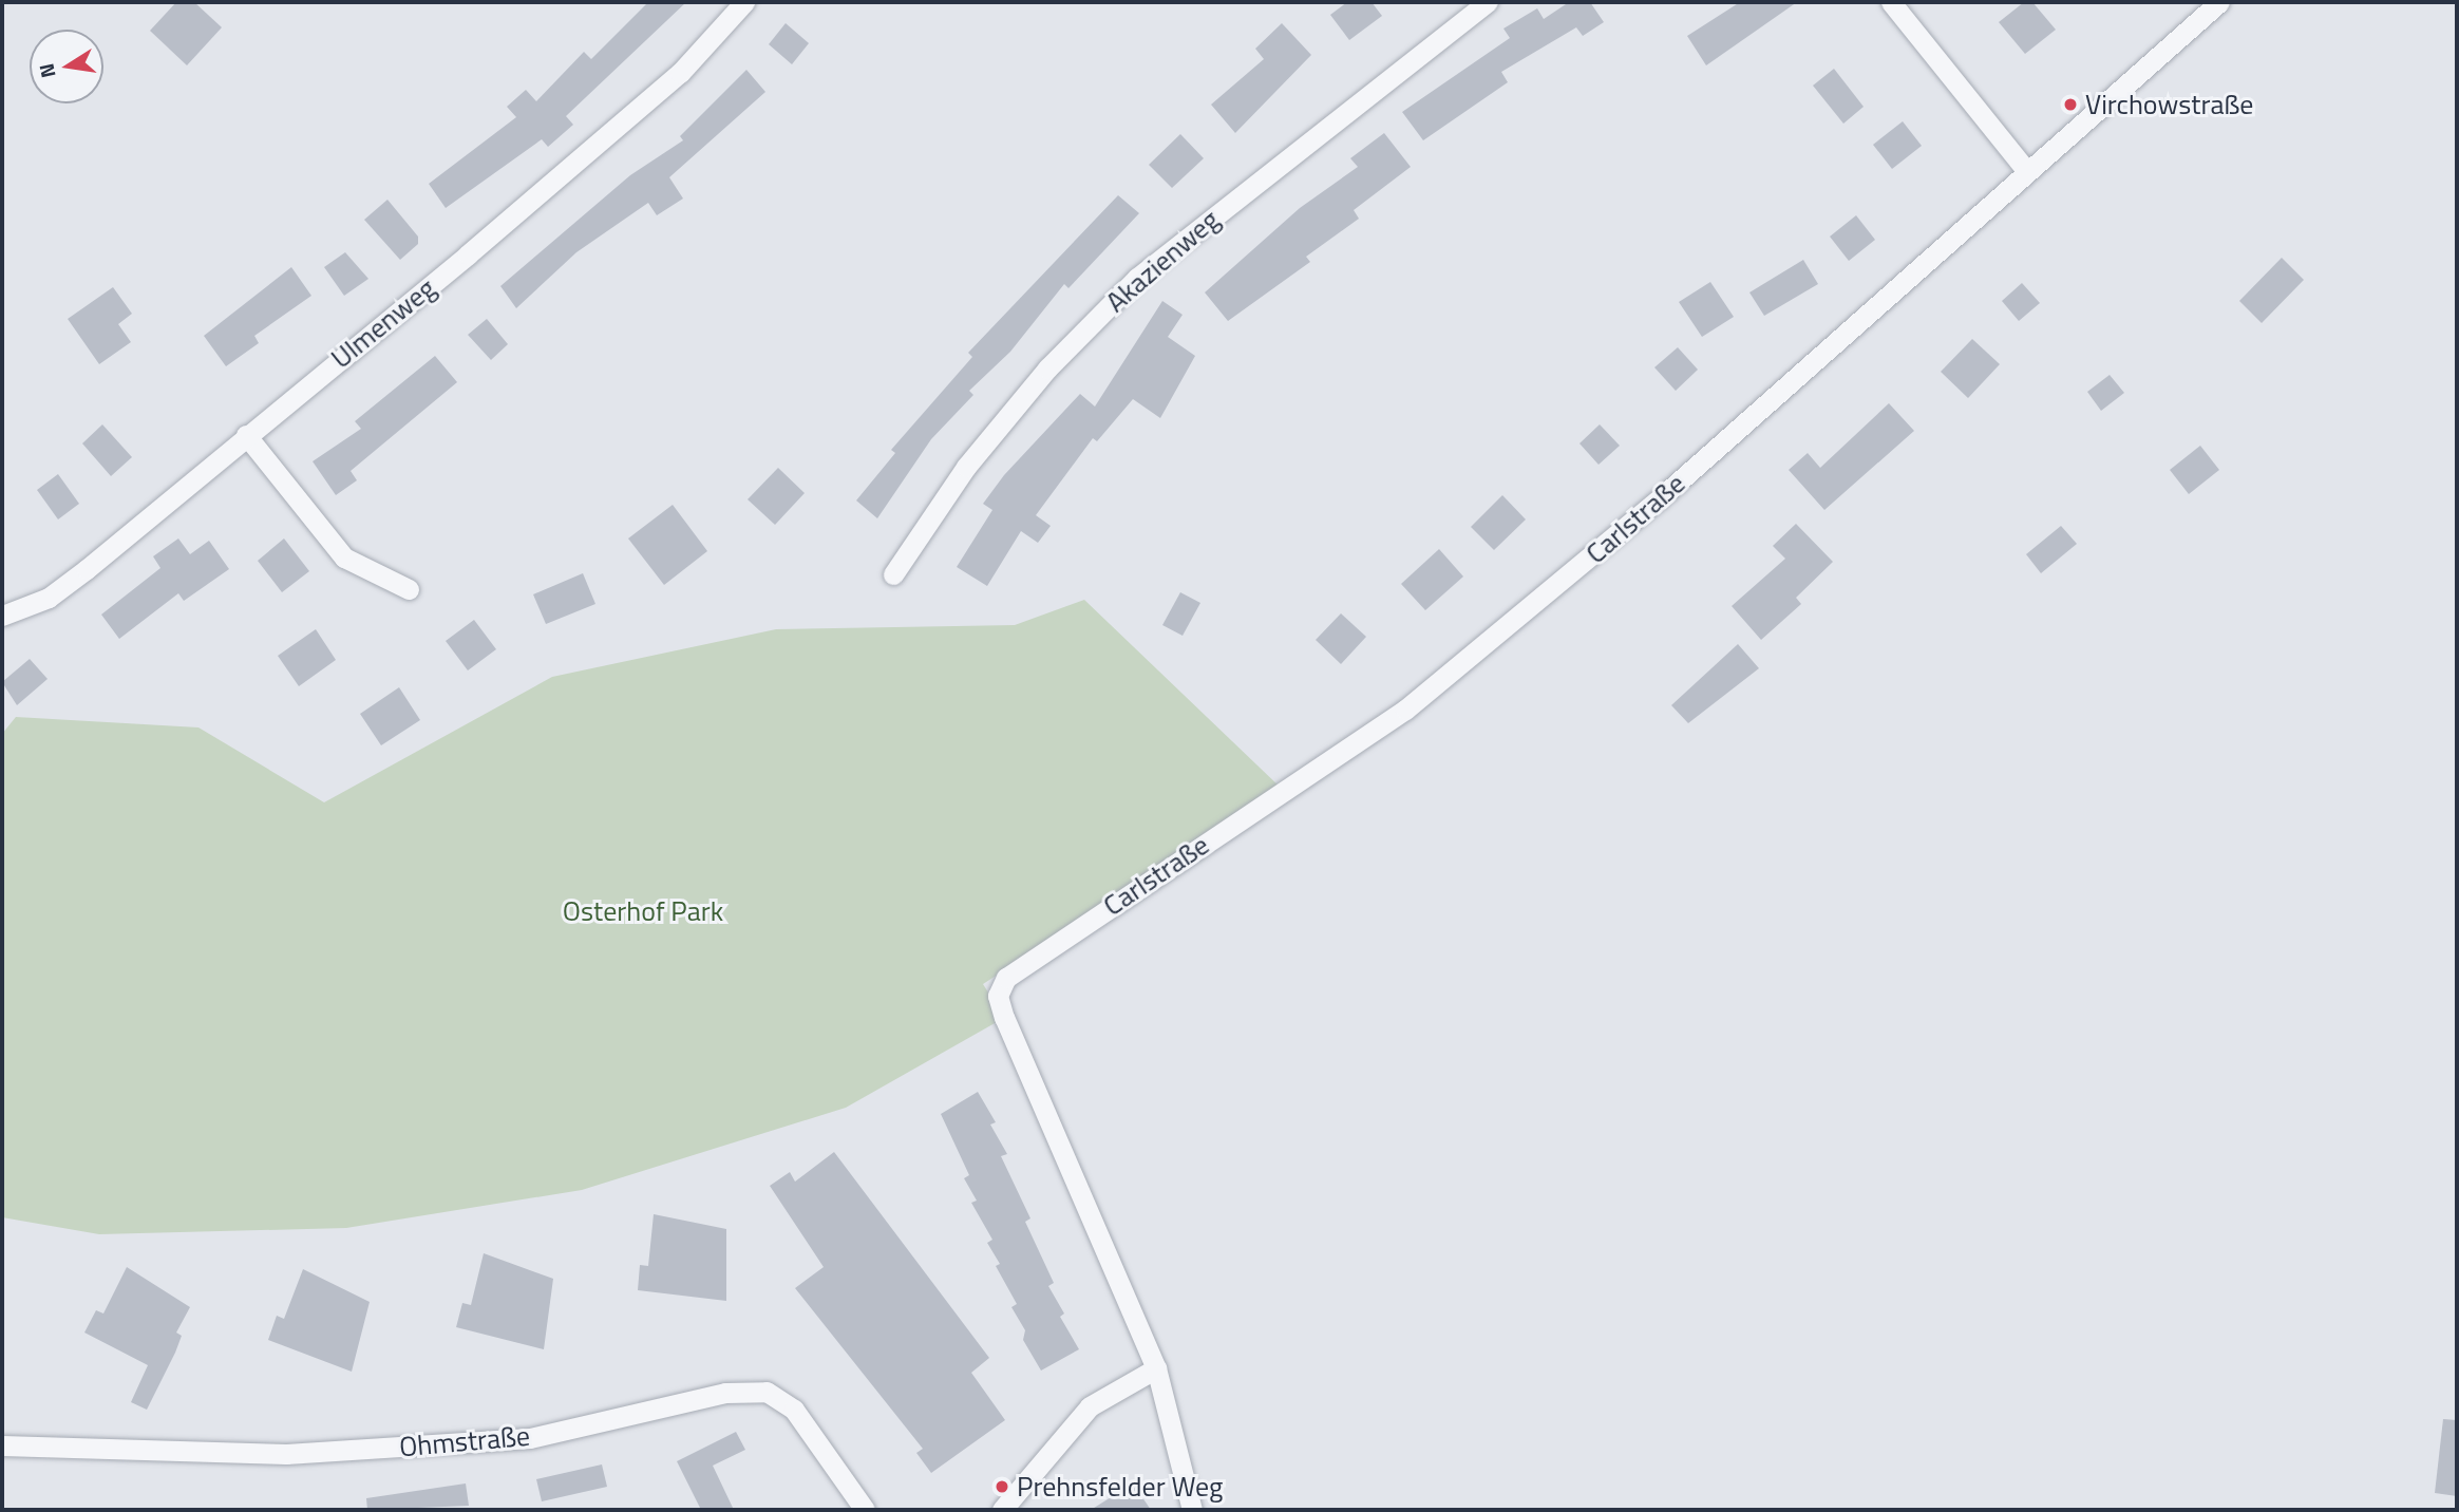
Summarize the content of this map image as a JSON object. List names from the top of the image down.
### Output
{
  "streets": {
    "street": [
      "Akazienweg",
      "Ulmenweg",
      "Carlstraße",
      "Ohmstraße"
    ]
  },
  "parks": ["Osterhof Park"],
  "places": ["Virchowstraße", "Prehnsfelder Weg"],
  "north": "left"
}
